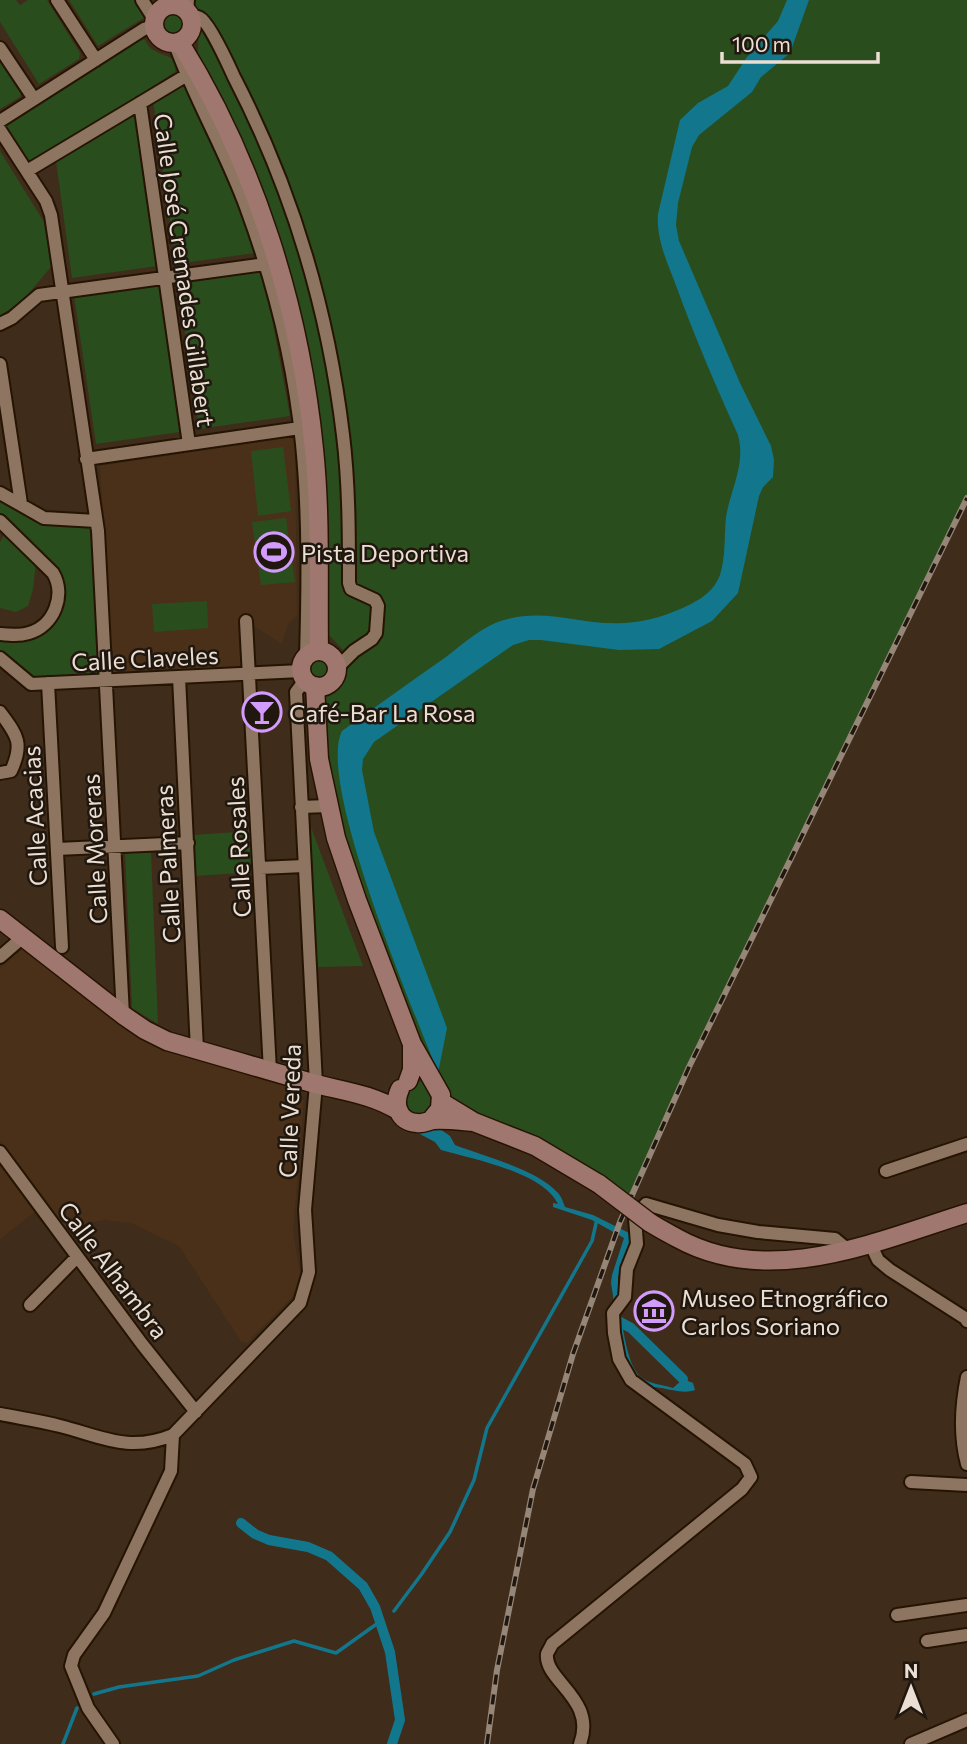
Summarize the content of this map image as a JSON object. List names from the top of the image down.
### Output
{
  "streets": {
    "street": [
      "Calle José Cremades Gillabert",
      "Calle Claveles",
      "Calle Acacias",
      "Calle Rosales",
      "Calle Moreras",
      "Calle Palmeras",
      "Calle Vereda",
      "Calle Alhambra"
    ]
  },
  "crossings": [
    ["Calle Claveles", "Calle Acacias"],
    ["Calle Claveles", "Calle Rosales"],
    ["Calle Claveles", "Calle Moreras"],
    ["Calle Claveles", "Calle Palmeras"],
    ["Calle Claveles", "Calle Vereda"],
    ["Calle Vereda", "Calle Alhambra"]
  ],
  "places": {
    "sports": ["Pista Deportiva"],
    "bar": ["Café-Bar La Rosa"],
    "museum": ["Museo Etnográfico Carlos Soriano"]
  },
  "scale_bar": "100 m",
  "north": "top"
}
